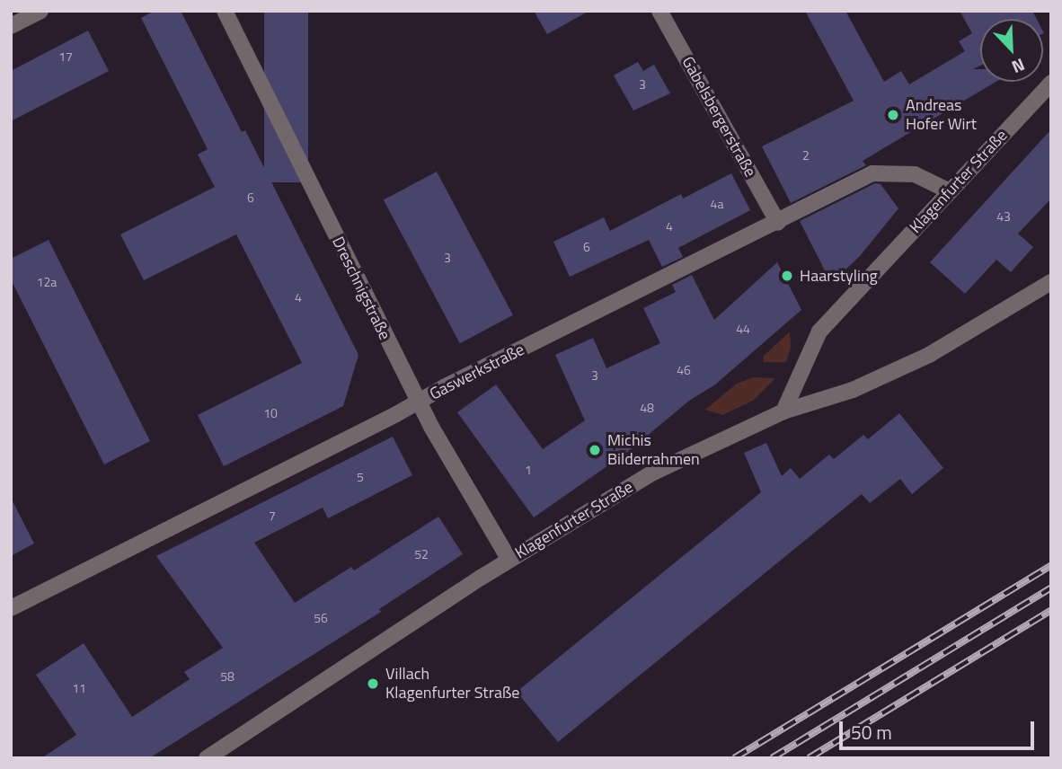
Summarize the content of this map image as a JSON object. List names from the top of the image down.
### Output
{
  "streets": {
    "street": [
      "Gabelsbergerstraße",
      "Klagenfurter Straße",
      "Dreschnigstraße",
      "Gaswerkstraße"
    ]
  },
  "crossings": [
    ["Gabelsbergerstraße", "Gaswerkstraße"],
    ["Klagenfurter Straße", "Dreschnigstraße"],
    ["Klagenfurter Straße", "Gaswerkstraße"],
    ["Dreschnigstraße", "Gaswerkstraße"]
  ],
  "places": [
    "Andreas Hofer Wirt",
    "Haarstyling",
    "Michis Bilderrahmen",
    "Villach Klagenfurter Straße"
  ],
  "house_numbers": [
    "17",
    "3",
    "2",
    "6",
    "4a",
    "43",
    "4",
    "6",
    "3",
    "12a",
    "4",
    "44",
    "46",
    "3",
    "48",
    "10",
    "1",
    "5",
    "7",
    "52",
    "56",
    "58",
    "11"
  ],
  "scale_bar": "50 m",
  "north": "bottom right"
}
